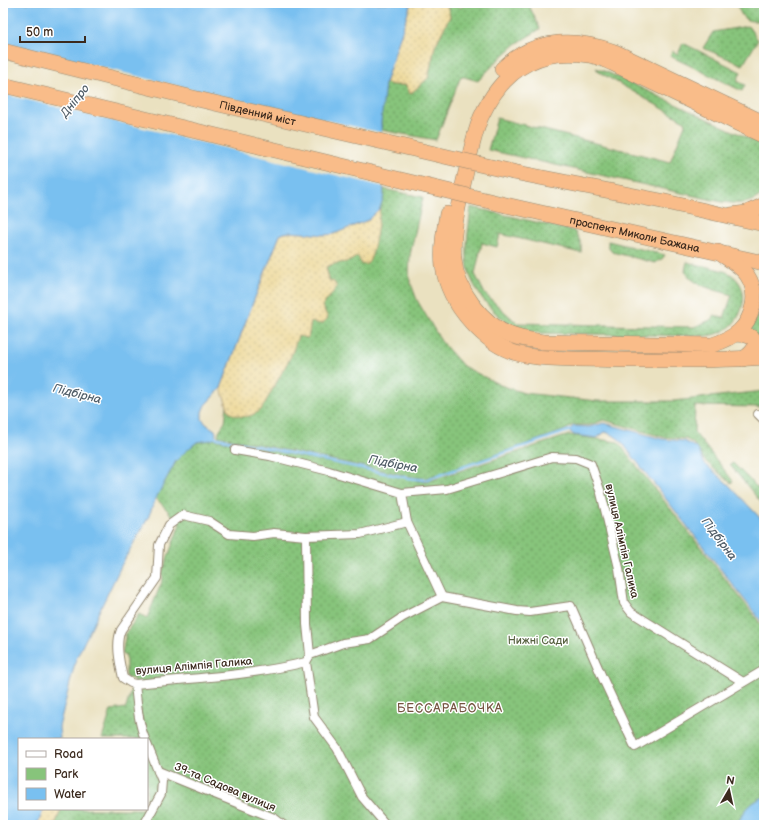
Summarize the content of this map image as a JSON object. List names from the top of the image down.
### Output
{
  "streets": {
    "highway": ["Південний міст", "проспект Миколи Бажана"],
    "street": ["вулиця Алімпія Галика", "39-та Садова вулиця"]
  },
  "districts": ["БЕССАРАБОЧКА"],
  "water": ["Дніпро", "Підбірна"],
  "parks": ["Нижні Сади"],
  "legend": ["Road", "Park", "Water"],
  "scale_bar": "50 m",
  "north": "top"
}
